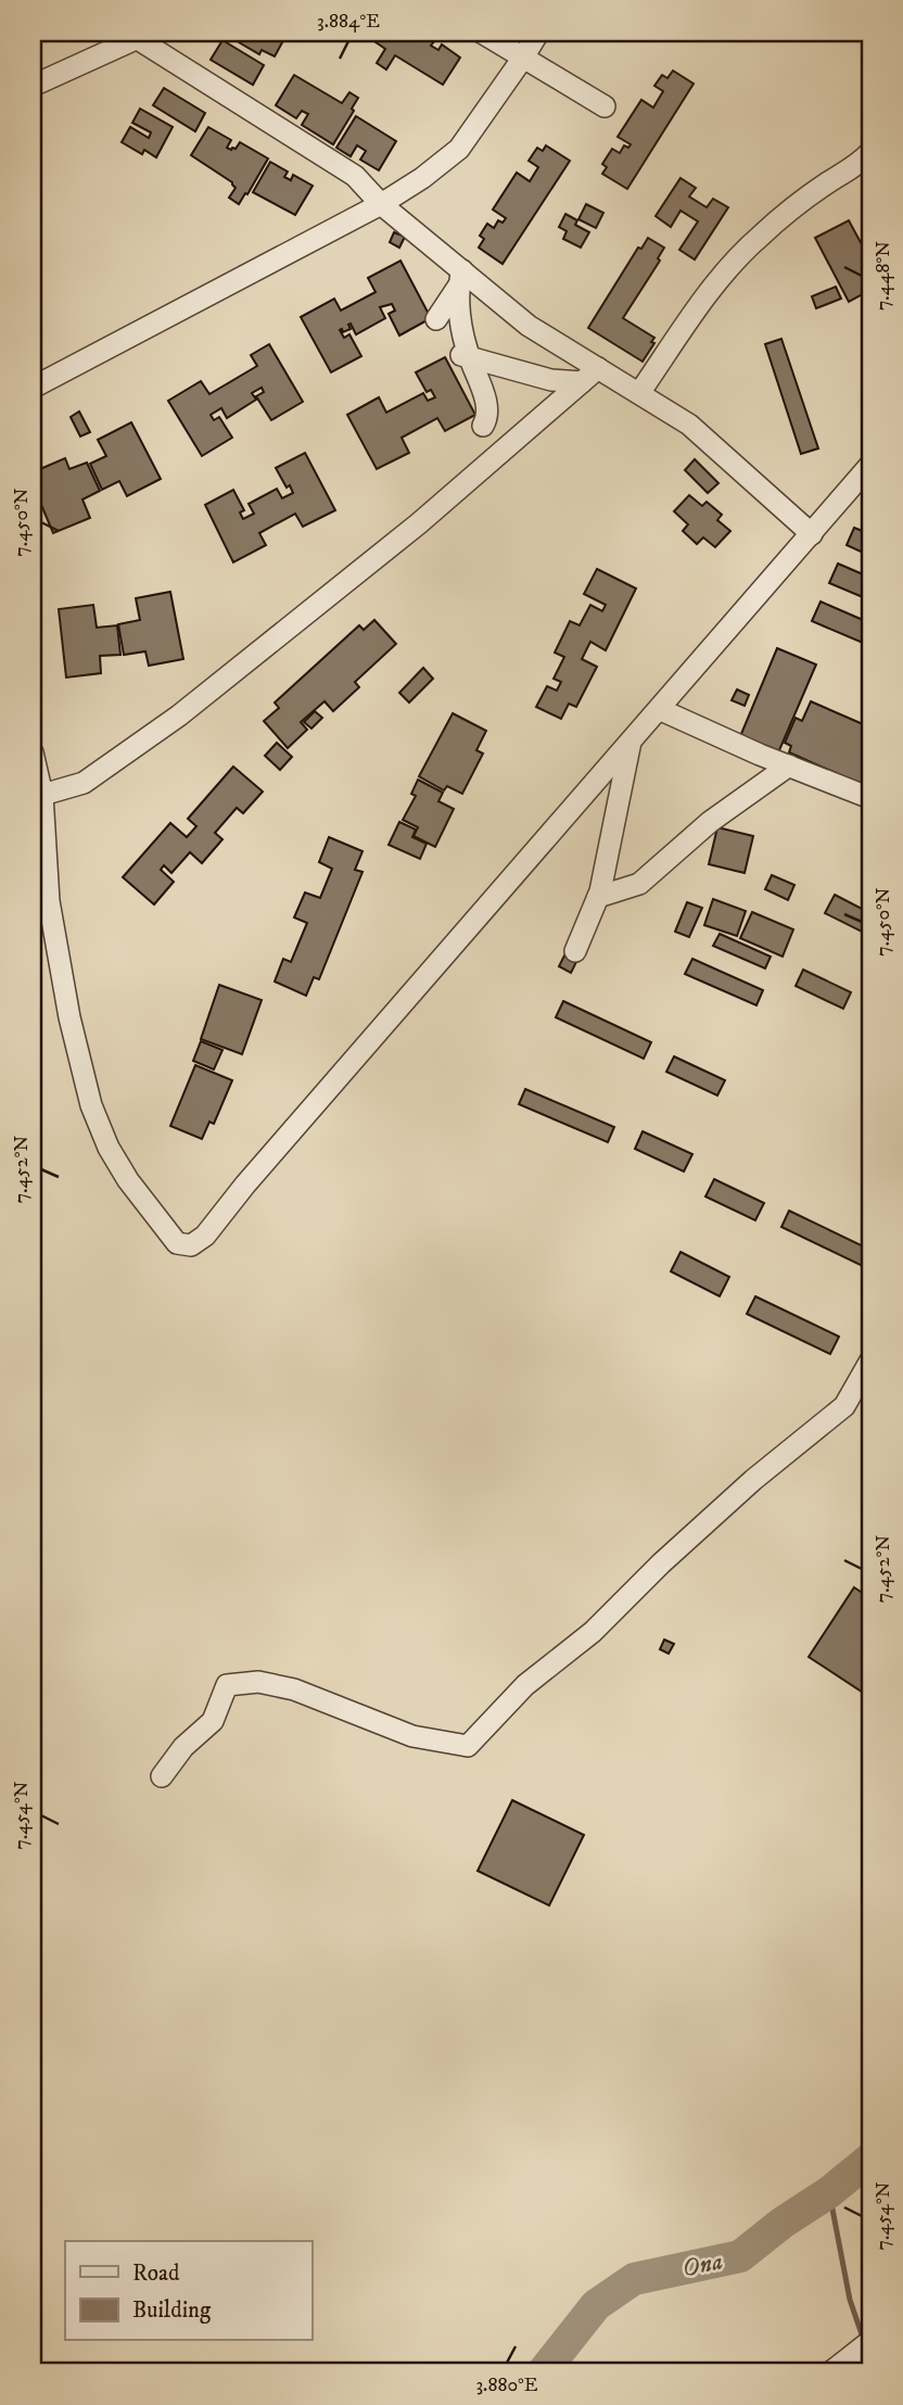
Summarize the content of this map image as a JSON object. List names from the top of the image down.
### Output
{
  "water": ["Ona"],
  "legend": ["Road", "Building"],
  "coordinates": [
    "3.884°E",
    "7.448°N",
    "7.450°N",
    "7.452°N",
    "7.454°N",
    "3.880°E"
  ]
}
